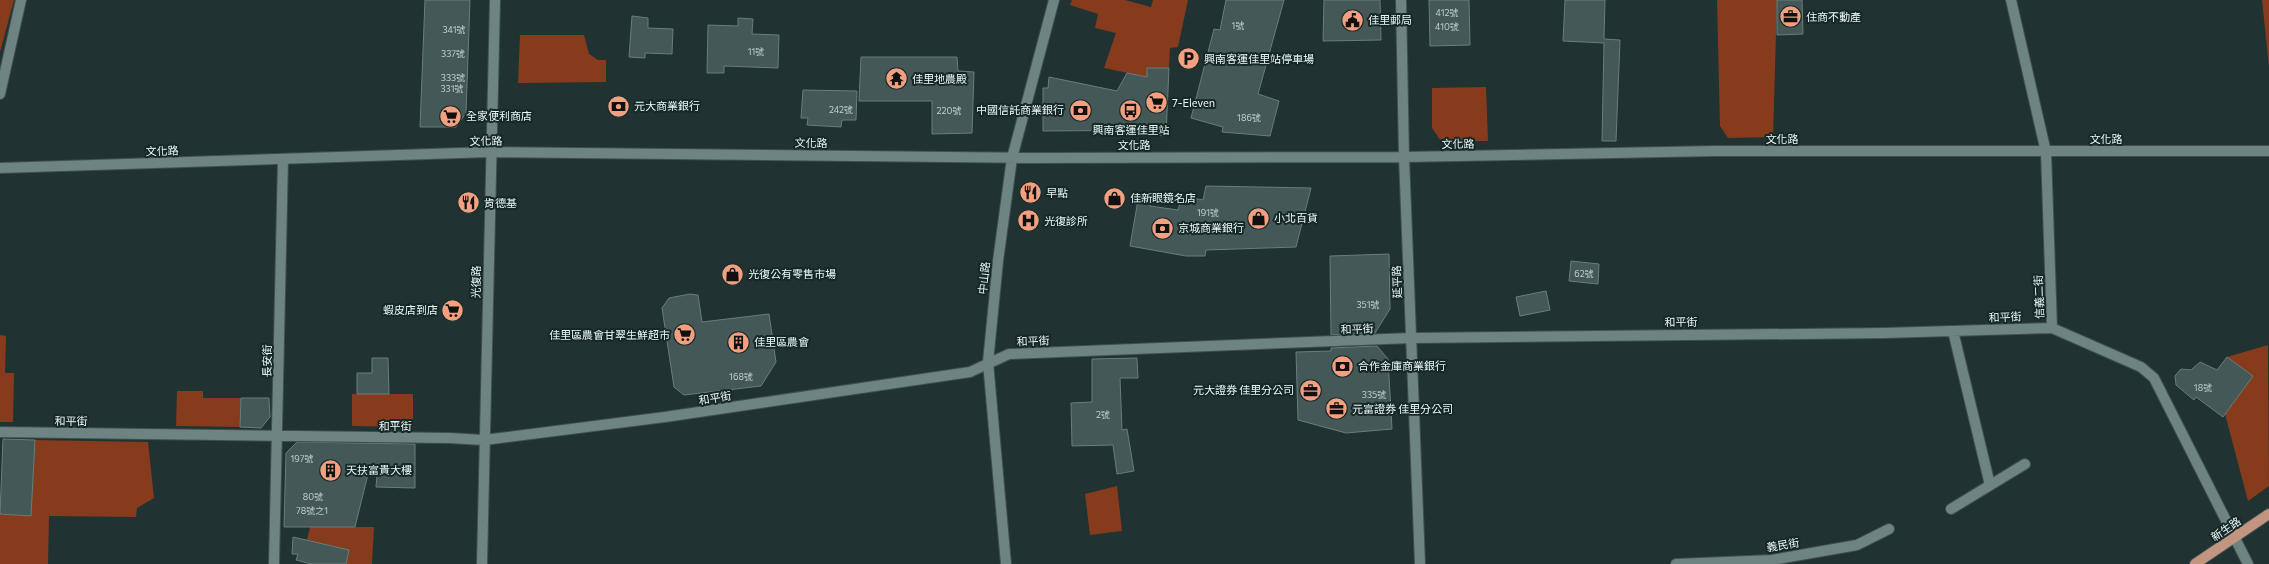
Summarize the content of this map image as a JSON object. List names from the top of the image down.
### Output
{
  "streets": {
    "main road": ["新生路"],
    "street": [
      "文化路",
      "中山路",
      "光復路",
      "延平路",
      "信義二街",
      "和平街",
      "長安街",
      "義民街"
    ]
  },
  "crossings": [
    ["文化路", "中山路"],
    ["文化路", "光復路"],
    ["文化路", "延平路"],
    ["文化路", "信義二街"],
    ["文化路", "長安街"],
    ["中山路", "和平街"],
    ["光復路", "和平街"],
    ["延平路", "和平街"],
    ["信義二街", "和平街"],
    ["信義二街", "新生路"],
    ["和平街", "長安街"]
  ],
  "places": {
    "office": ["住商不動產", "元大證券 佳里分公司", "元富證券 佳里分公司"],
    "public building": ["佳里郵局"],
    "parking": ["興南客運佳里站停車場"],
    "temple": ["佳里地農殿"],
    "supermarket": [
      "7-Eleven",
      "全家便利商店",
      "蝦皮店到店",
      "佳里區農會甘翠生鮮超市"
    ],
    "bank": [
      "元大商業銀行",
      "中國信託商業銀行",
      "京城商業銀行",
      "合作金庫商業銀行"
    ],
    "bus stop": ["興南客運佳里站"],
    "restaurant": ["早點", "肯德基"],
    "shop": ["佳新眼鏡名店", "小北百貨", "光復公有零售市場"],
    "hospital": ["光復診所"],
    "building": ["佳里區農會", "天扶富貴大樓"]
  },
  "house_numbers": [
    "412號",
    "1號",
    "410號",
    "341號",
    "11號",
    "337號",
    "333號",
    "331號",
    "242號",
    "220號",
    "186號",
    "191號",
    "62號",
    "351號",
    "168號",
    "18號",
    "335號",
    "2號",
    "197號",
    "80號",
    "78號之1"
  ]
}
